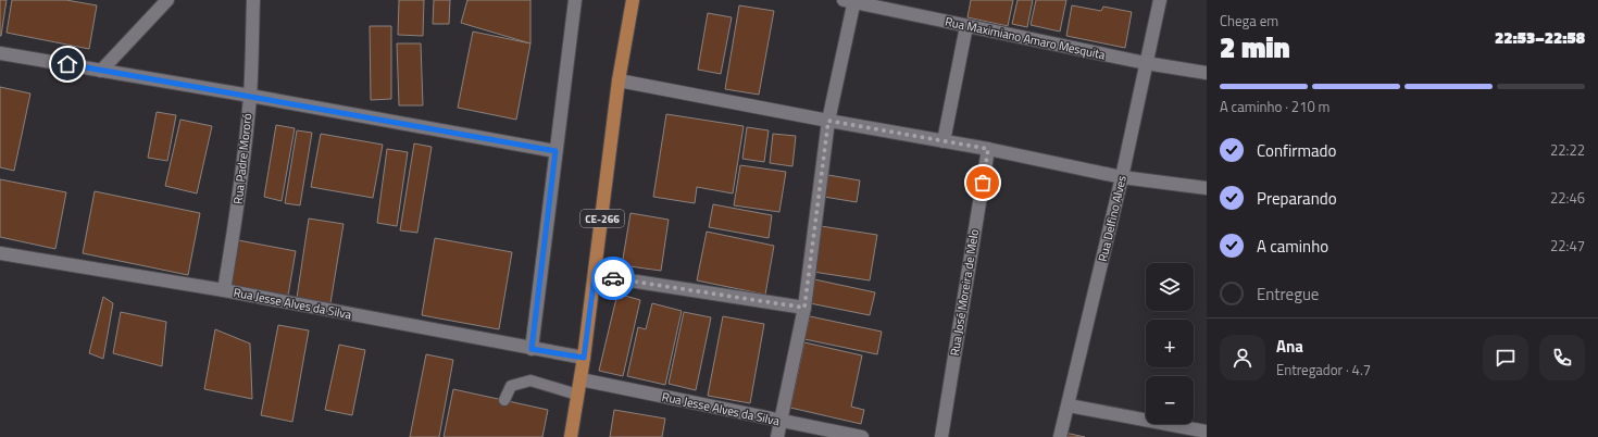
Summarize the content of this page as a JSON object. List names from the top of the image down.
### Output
{
  "streets": {
    "main road": ["CE-266"],
    "street": [
      "Rua Maximiano Amaro Mesquita",
      "Rua Padre Mororó",
      "Rua Delfino Alves",
      "Rua José Moreira de Melo",
      "Rua Jesse Alves da Silva"
    ]
  },
  "crossings": [
    ["Rua Maximiano Amaro Mesquita", "Rua Delfino Alves"],
    ["Rua Padre Mororó", "Rua Jesse Alves da Silva"],
    ["CE-266", "Rua Jesse Alves da Silva"]
  ],
  "page": {
    "heading": ["2 min", "Chega em", "22:53–22:58"],
    "panel": ["Ana", "Entregador · 4.7"],
    "bar": "A caminho · 210 m",
    "list": [
      ["Confirmado", "22:22"],
      ["Preparando", "22:46"],
      ["A caminho", "22:47"],
      "Entregue"
    ],
    "map_buttons": ["+", "−"]
  }
}
